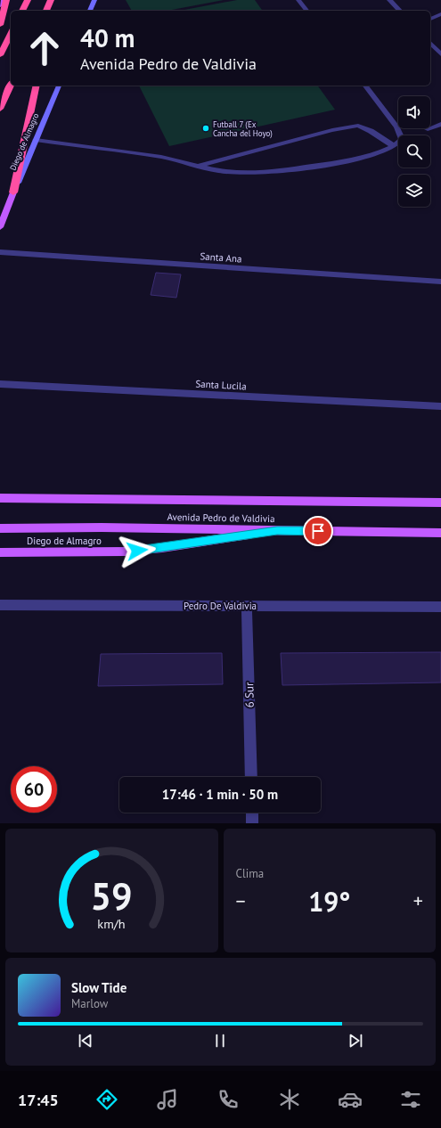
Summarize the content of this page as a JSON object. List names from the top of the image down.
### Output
{
  "streets": {
    "main road": ["Diego de Almagro", "Avenida Pedro de Valdivia"],
    "street": [
      "Santa Ana",
      "Santa Lucila",
      "Pedro De Valdivia",
      "6 Sur"
    ]
  },
  "crossings": [
    ["Diego de Almagro", "Avenida Pedro de Valdivia"],
    ["Pedro De Valdivia", "6 Sur"]
  ],
  "places": ["Futball 7 (Ex Cancha del Hoyo)"],
  "page": {
    "turn": ["40 m", "Avenida Pedro de Valdivia"],
    "limit": "60",
    "trip": "17:46 · 1 min · 50 m",
    "tile": "Clima",
    "heat": ["−", "19°", "+"],
    "song": ["Slow Tide", "Marlow"],
    "tabs": "17:45",
    "gauge": ["59", "km/h"]
  }
}
